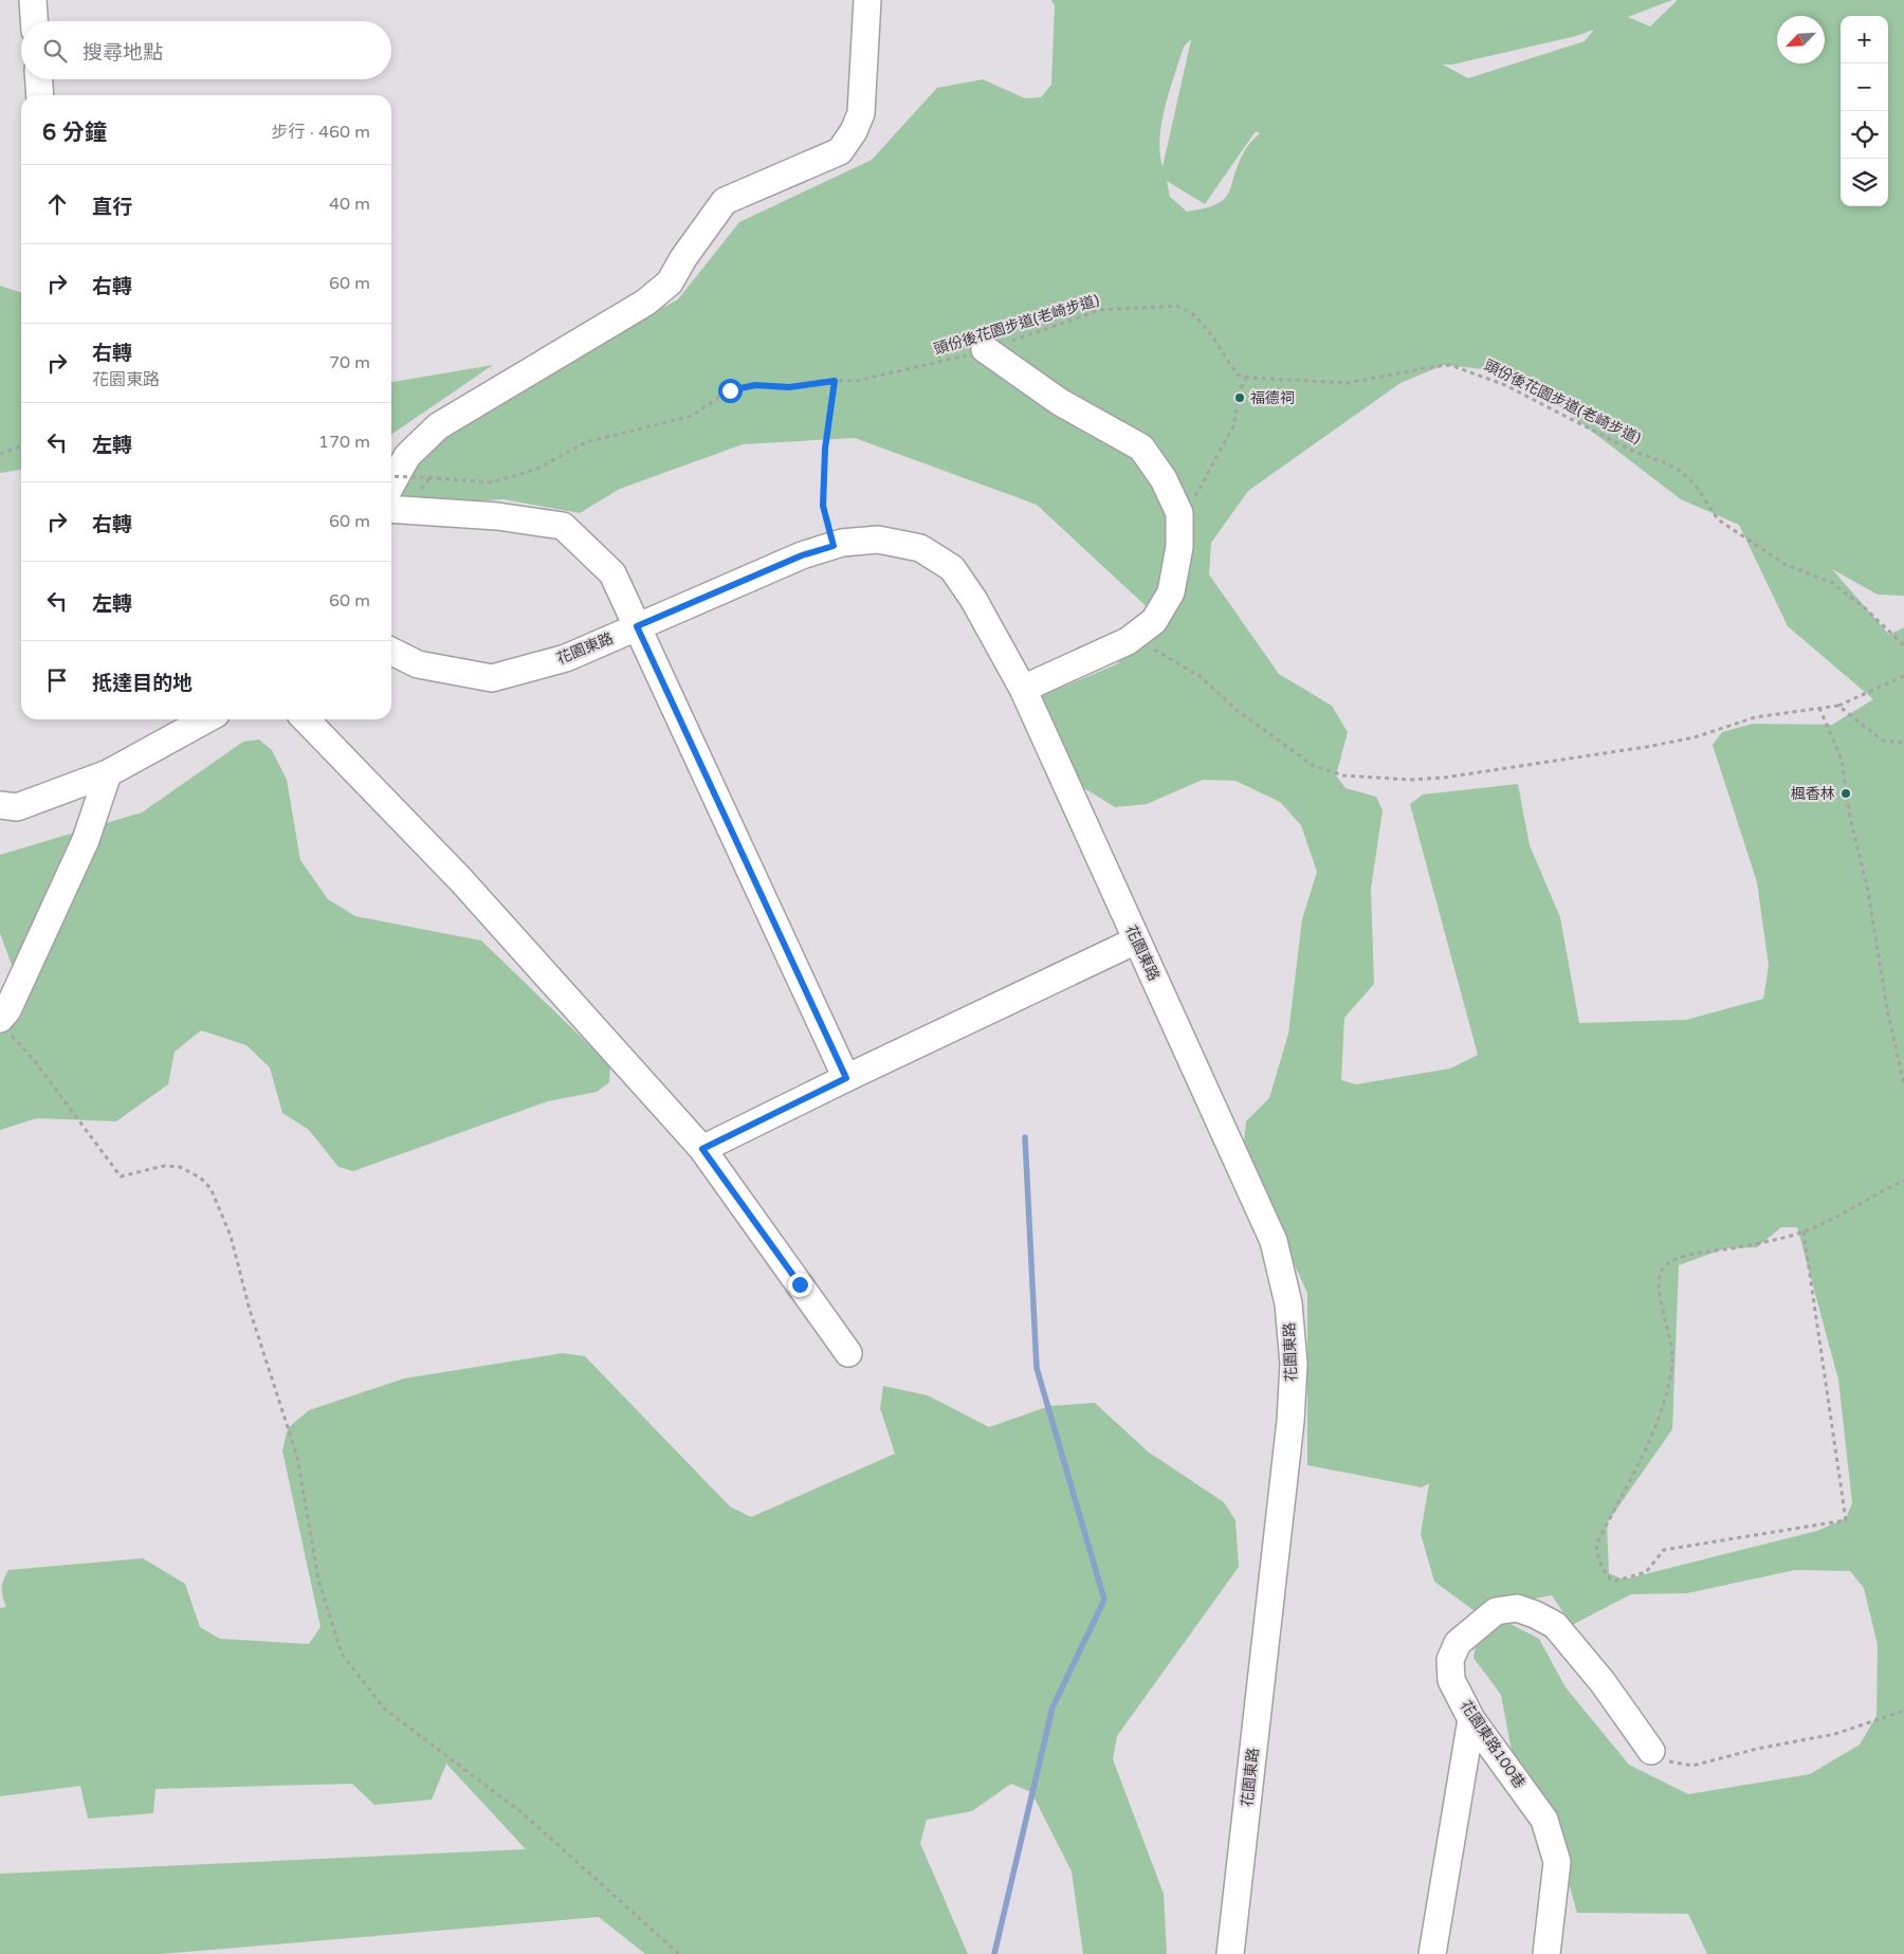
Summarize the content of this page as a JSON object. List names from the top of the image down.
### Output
{
  "streets": {
    "street": ["花園東路", "花園東路100巷"],
    "path": ["頭份後花園步道(老崎步道)"]
  },
  "places": ["福德祠", "楓香林"],
  "north": "bottom left",
  "page": {
    "map_buttons": ["+", "−"],
    "search": "搜尋地點",
    "heading": ["6 分鐘", "步行 · 460 m"],
    "list": [
      ["直行", "40 m"],
      ["右轉", "60 m"],
      ["右轉", "花園東路", "70 m"],
      ["左轉", "170 m"],
      ["右轉", "60 m"],
      ["左轉", "60 m"],
      "抵達目的地"
    ]
  }
}
